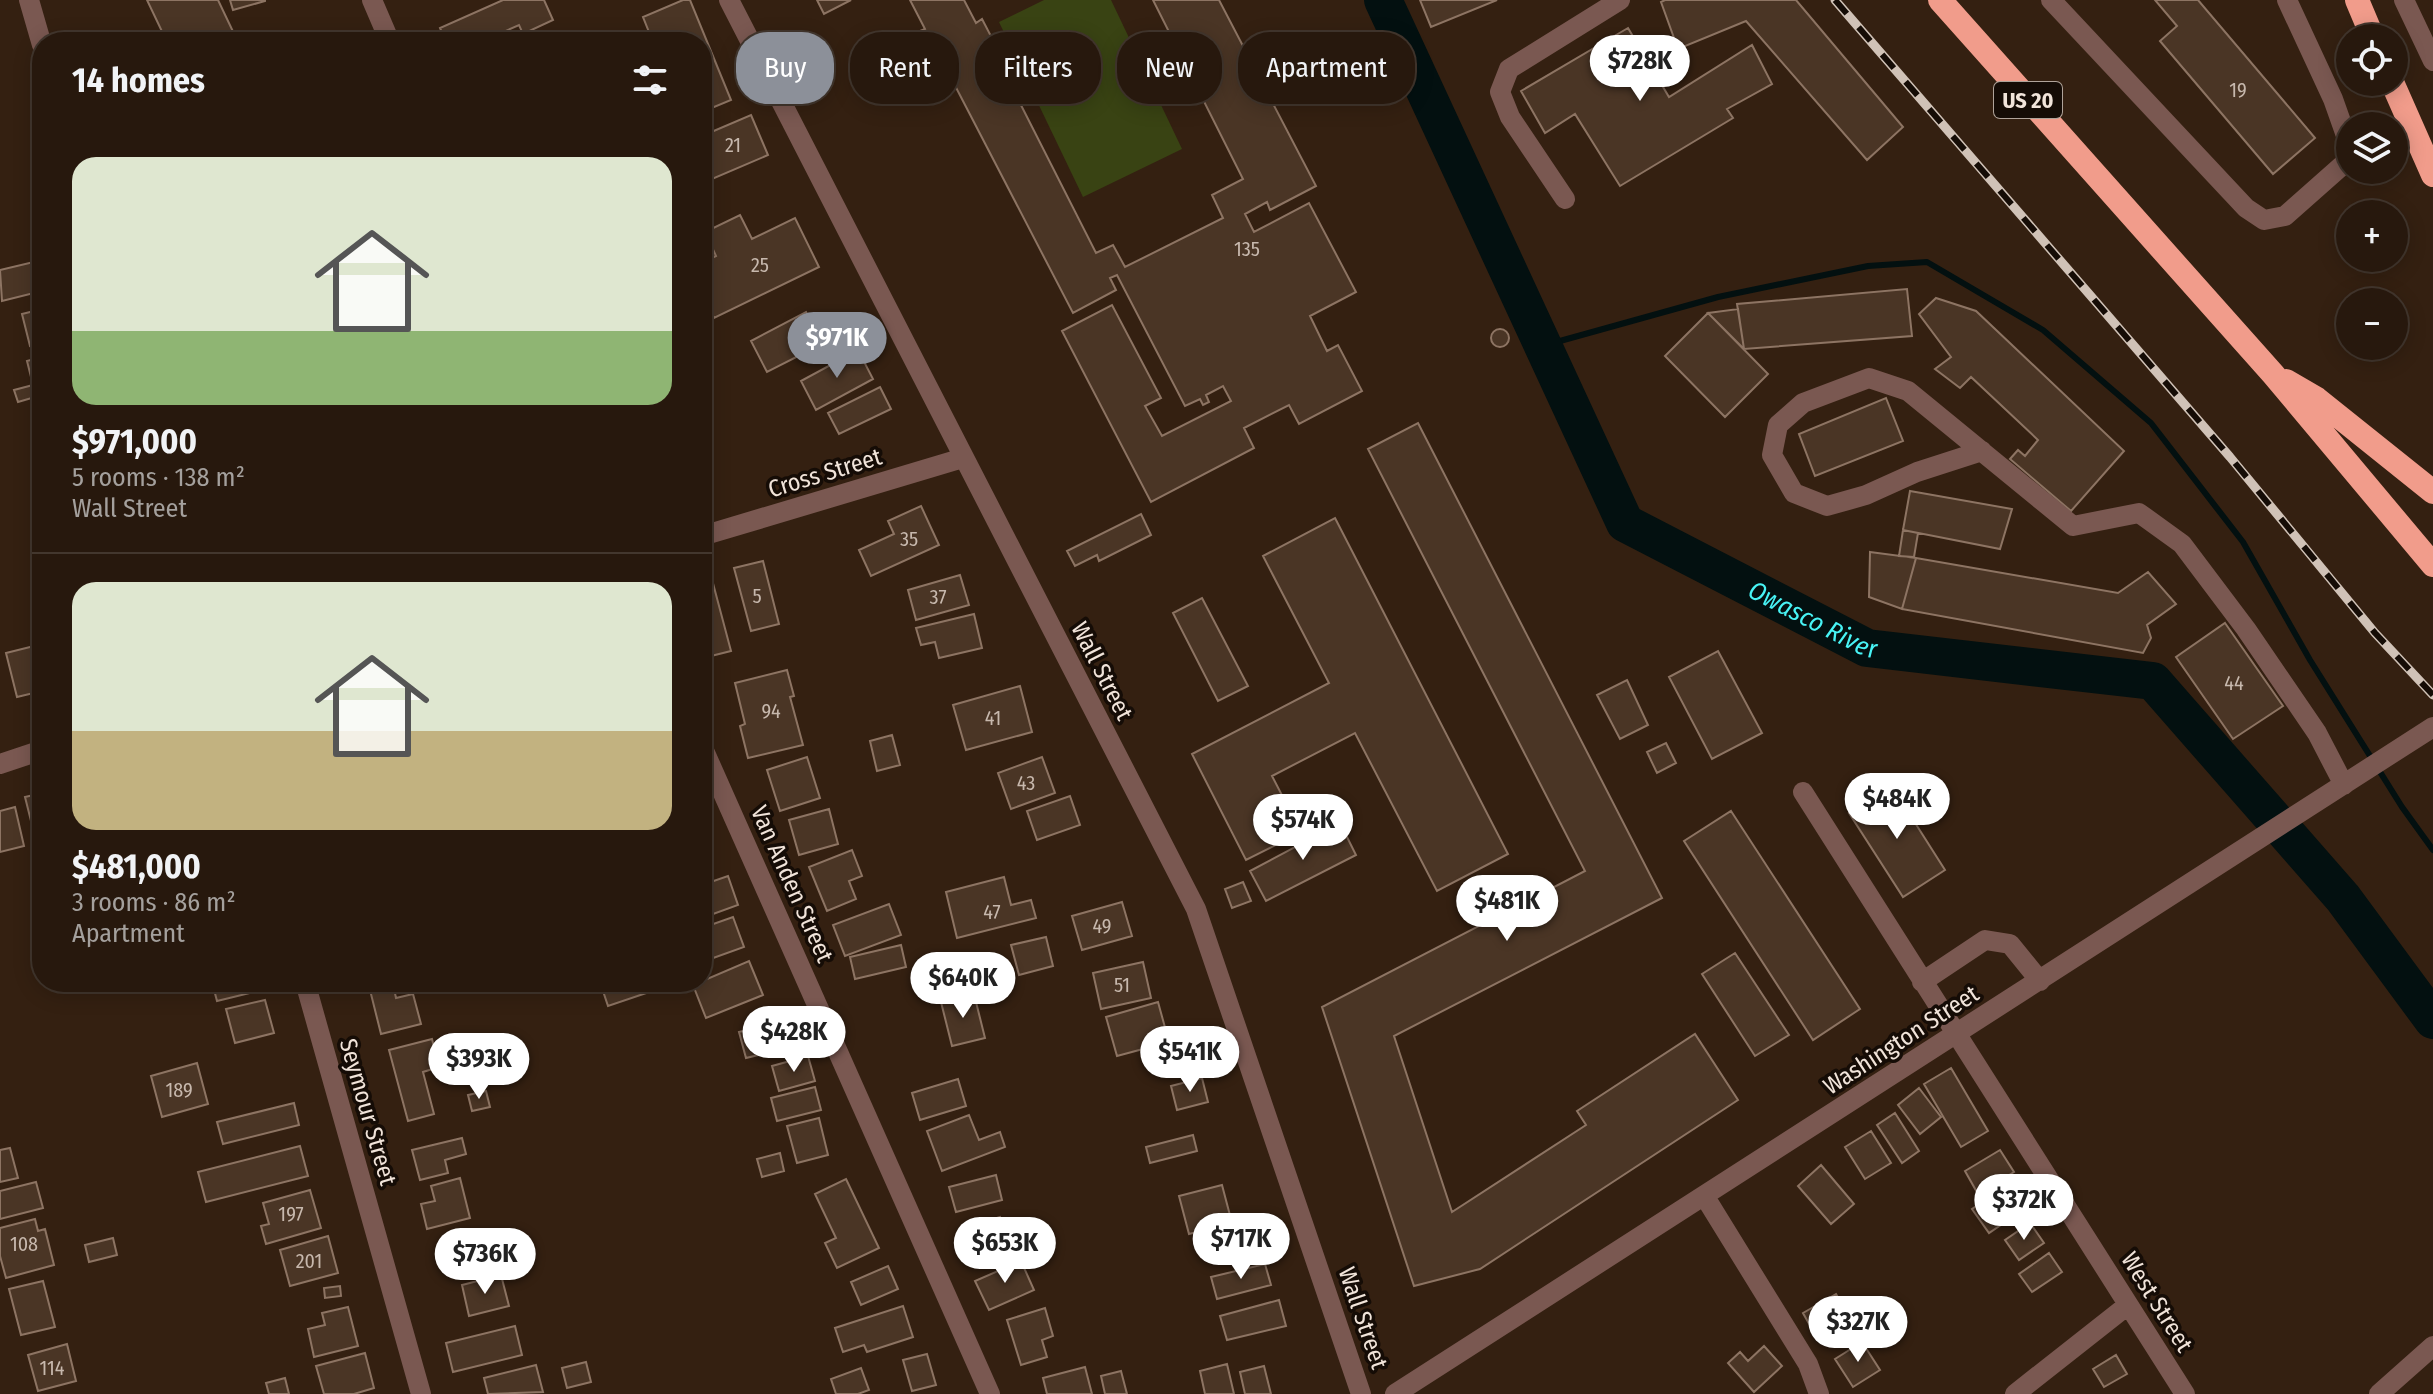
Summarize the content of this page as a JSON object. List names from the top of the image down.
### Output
{
  "streets": {
    "highway": ["US 20"],
    "street": [
      "Cross Street",
      "Wall Street",
      "Van Anden Street",
      "Washington Street",
      "Seymour Street",
      "West Street"
    ]
  },
  "crossings": [
    ["Cross Street", "Wall Street"],
    ["Washington Street", "West Street"]
  ],
  "water": ["Owasco River"],
  "house_numbers": [
    "19",
    "21",
    "135",
    "25",
    "35",
    "5",
    "37",
    "44",
    "94",
    "41",
    "43",
    "47",
    "49",
    "51",
    "189",
    "197",
    "108",
    "201",
    "114"
  ],
  "page": {
    "map_buttons": ["+", "−"],
    "chip": [
      "Buy",
      "Rent",
      "Filters",
      "New",
      "Apartment"
    ],
    "heading": "14 homes",
    "price": [
      "$728K",
      "$971K",
      "$484K",
      "$574K",
      "$481K",
      "$640K",
      "$428K",
      "$541K",
      "$393K",
      "$372K",
      "$717K",
      "$653K",
      "$736K",
      "$327K"
    ],
    "list": [
      {
        "name": "$971,000",
        "note": "5 rooms · 138 m² · Wall Street"
      },
      {
        "name": "$481,000",
        "note": "3 rooms · 86 m² · Apartment"
      }
    ]
  }
}
